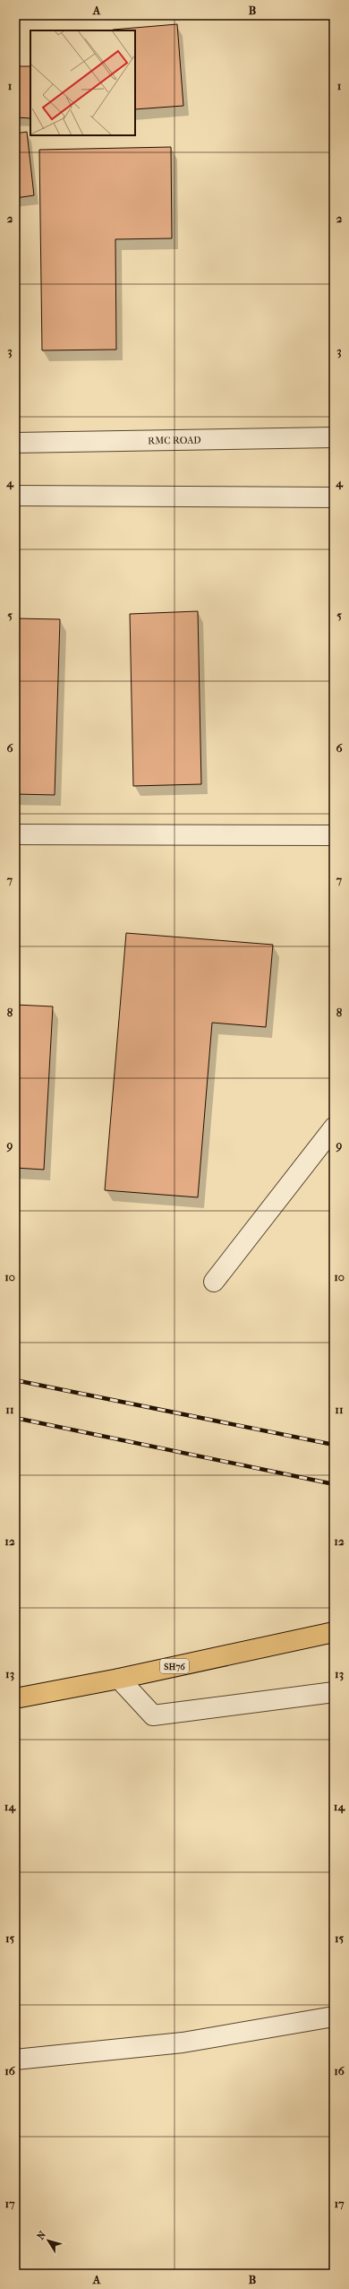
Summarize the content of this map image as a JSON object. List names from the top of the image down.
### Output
{
  "streets": {
    "main road": ["SH76"],
    "street": ["RMC ROAD"]
  },
  "north": "top left",
  "grid": {
    "columns": ["A", "B"],
    "rows": [
      "1",
      "2",
      "3",
      "4",
      "5",
      "6",
      "7",
      "8",
      "9",
      "10",
      "11",
      "12",
      "13",
      "14",
      "15",
      "16",
      "17"
    ]
  }
}
